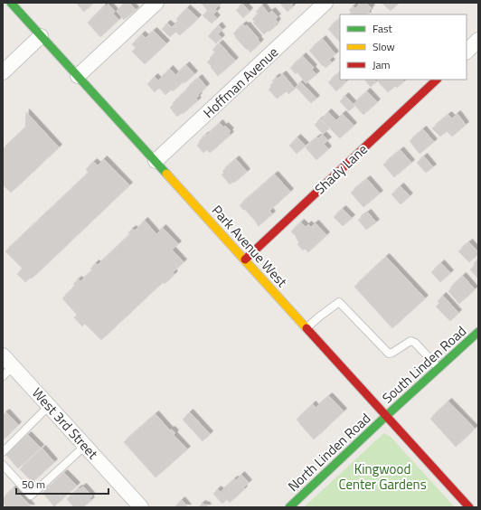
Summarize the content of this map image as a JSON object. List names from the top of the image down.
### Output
{
  "streets": {
    "main road": [
      "Shady Lane",
      "Park Avenue West",
      "South Linden Road",
      "North Linden Road"
    ],
    "street": ["Hoffman Avenue", "West 3rd Street"]
  },
  "crossings": [
    ["Hoffman Avenue", "Park Avenue West"],
    ["Shady Lane", "Park Avenue West"],
    ["Park Avenue West", "South Linden Road"],
    ["Park Avenue West", "North Linden Road"],
    ["South Linden Road", "North Linden Road"]
  ],
  "parks": ["Kingwood Center Gardens"],
  "legend": ["Fast", "Slow", "Jam"],
  "scale_bar": "50 m"
}
